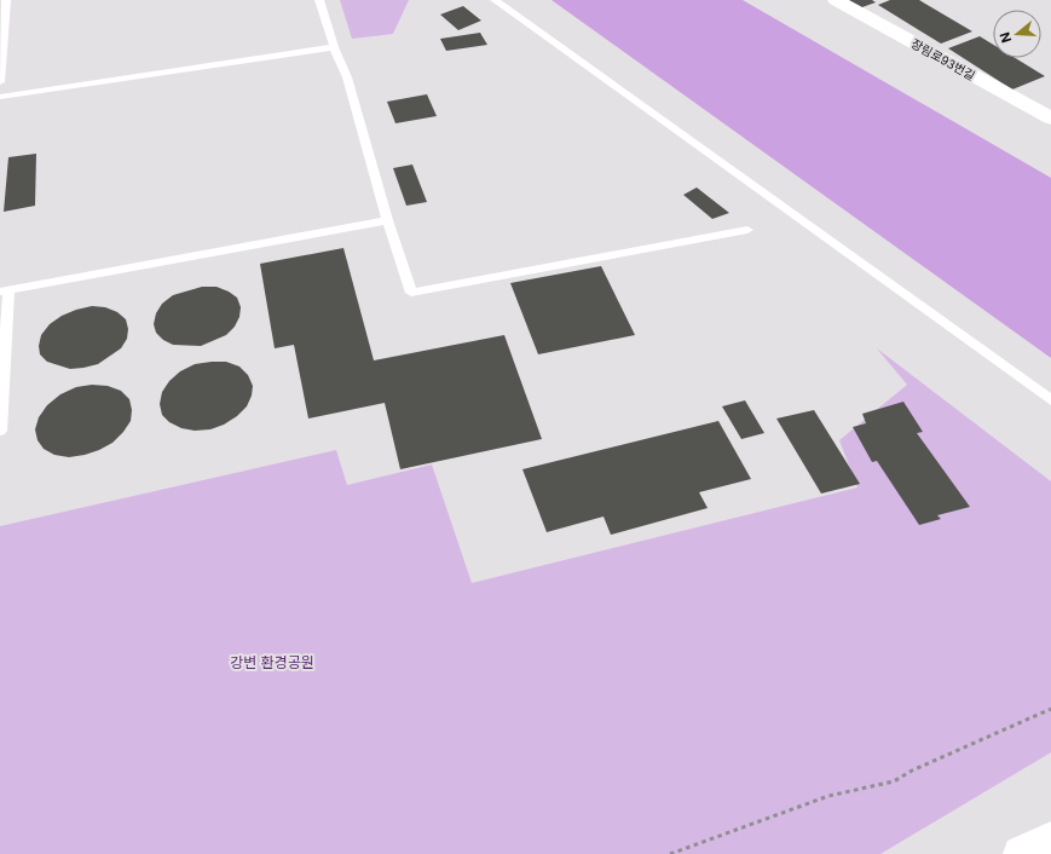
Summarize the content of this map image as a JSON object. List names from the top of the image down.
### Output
{
  "streets": {
    "street": ["장림로93번길"]
  },
  "parks": ["강변 환경공원"],
  "north": "left"
}
